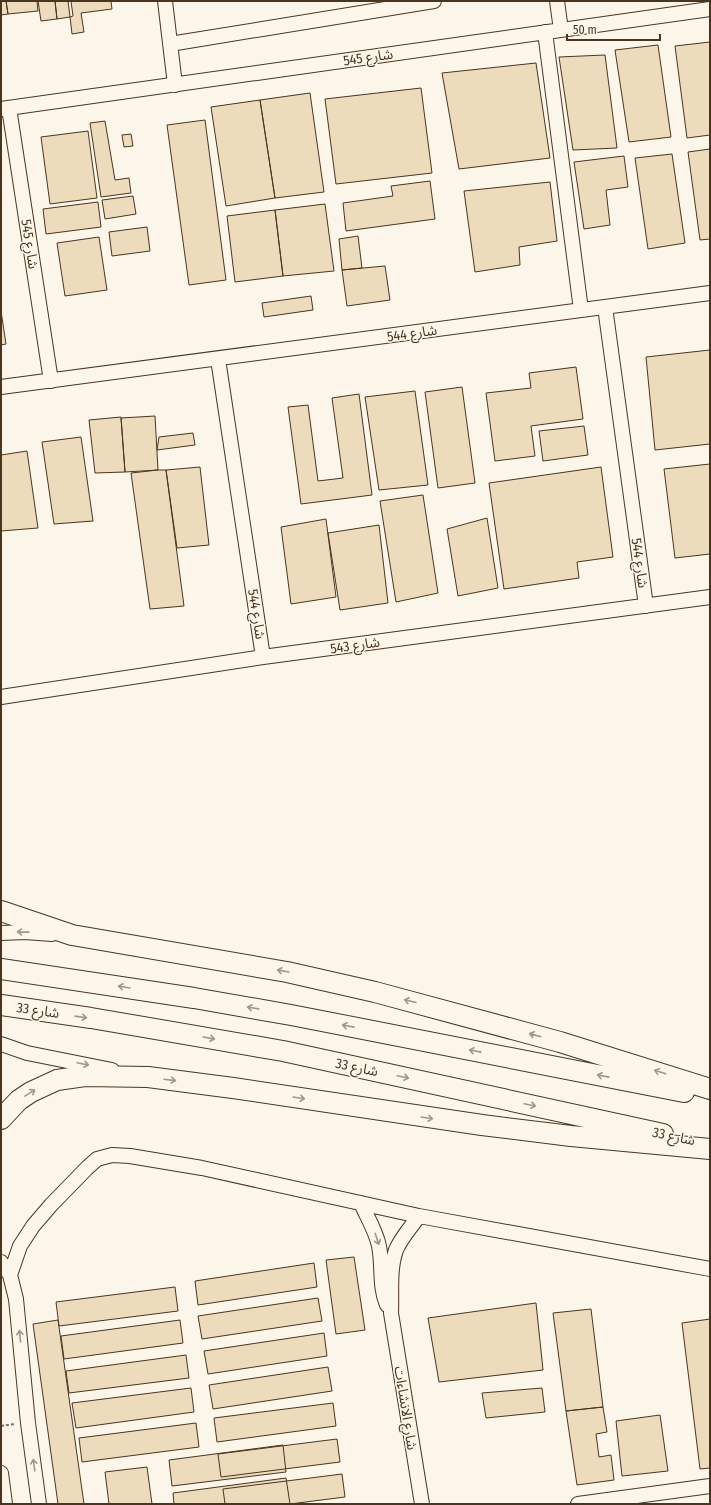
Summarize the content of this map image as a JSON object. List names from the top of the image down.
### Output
{
  "streets": {
    "highway": ["شارع 33"],
    "street": [
      "شارع 545",
      "شارع 544",
      "شارع 543",
      "شارع الانشاءات"
    ]
  },
  "crossings": [
    ["شارع 545", "شارع 544"],
    ["شارع 544", "شارع 543"]
  ],
  "scale_bar": "50 m"
}
